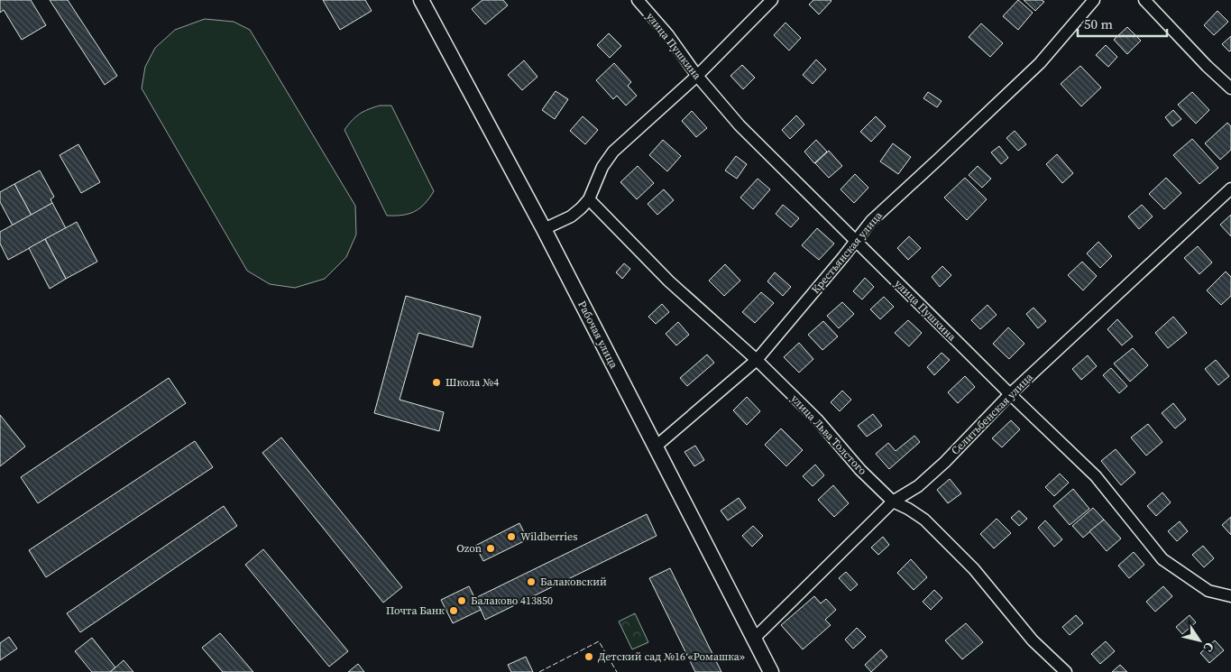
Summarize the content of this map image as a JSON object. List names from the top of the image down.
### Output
{
  "streets": {
    "street": [
      "улица Пушкина",
      "Крестьянская улица",
      "Рабочая улица",
      "Селитьбенская улица",
      "улица Льва Толстого"
    ]
  },
  "crossings": [
    ["улица Пушкина", "Крестьянская улица"],
    ["улица Пушкина", "Селитьбенская улица"],
    ["Крестьянская улица", "Рабочая улица"],
    ["Крестьянская улица", "улица Льва Толстого"],
    ["Рабочая улица", "Селитьбенская улица"],
    ["Селитьбенская улица", "улица Льва Толстого"]
  ],
  "places": [
    "Школа №4",
    "Wildberries",
    "Ozon",
    "Балаковский",
    "Балаково 413850",
    "Почта Банк",
    "Детский сад №16 «Ромашка»"
  ],
  "scale_bar": "50 m",
  "north": "bottom right"
}
